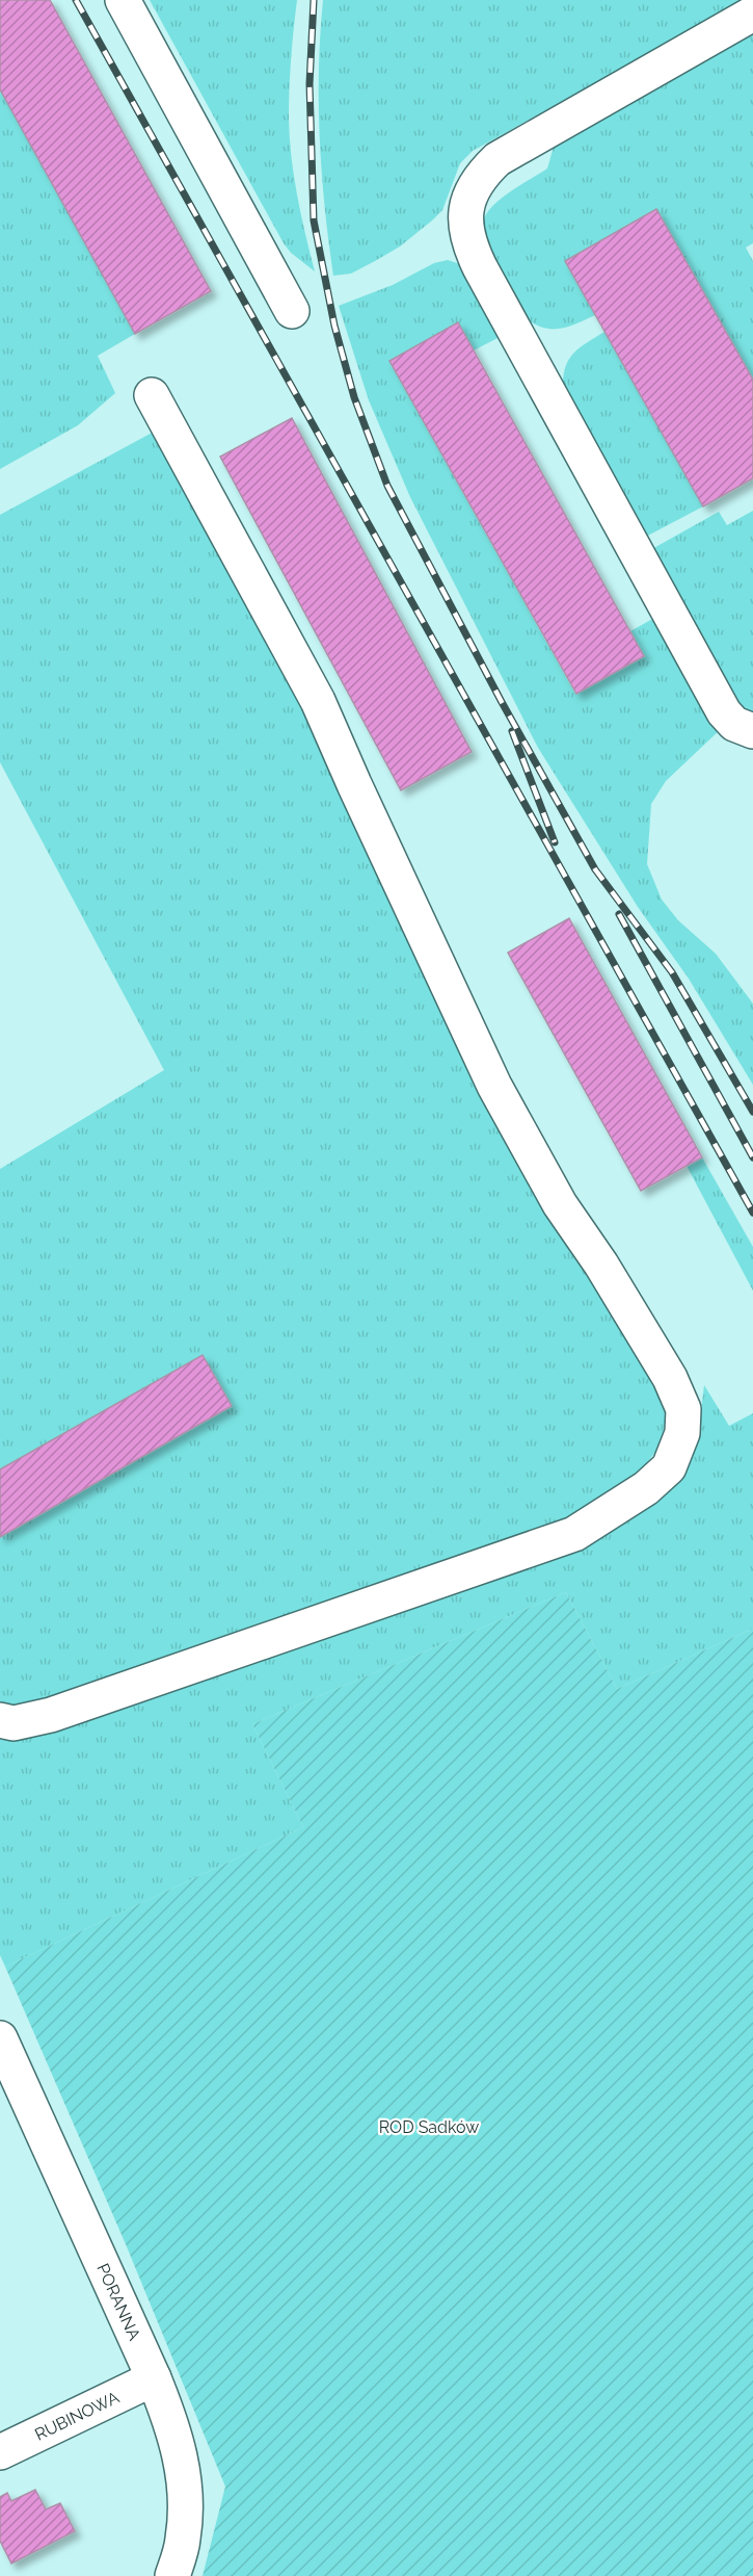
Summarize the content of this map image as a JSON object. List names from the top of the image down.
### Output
{
  "streets": {
    "street": ["PORANNA", "RUBINOWA"]
  },
  "crossings": [
    ["PORANNA", "RUBINOWA"]
  ],
  "parks": ["ROD Sadków"]
}
